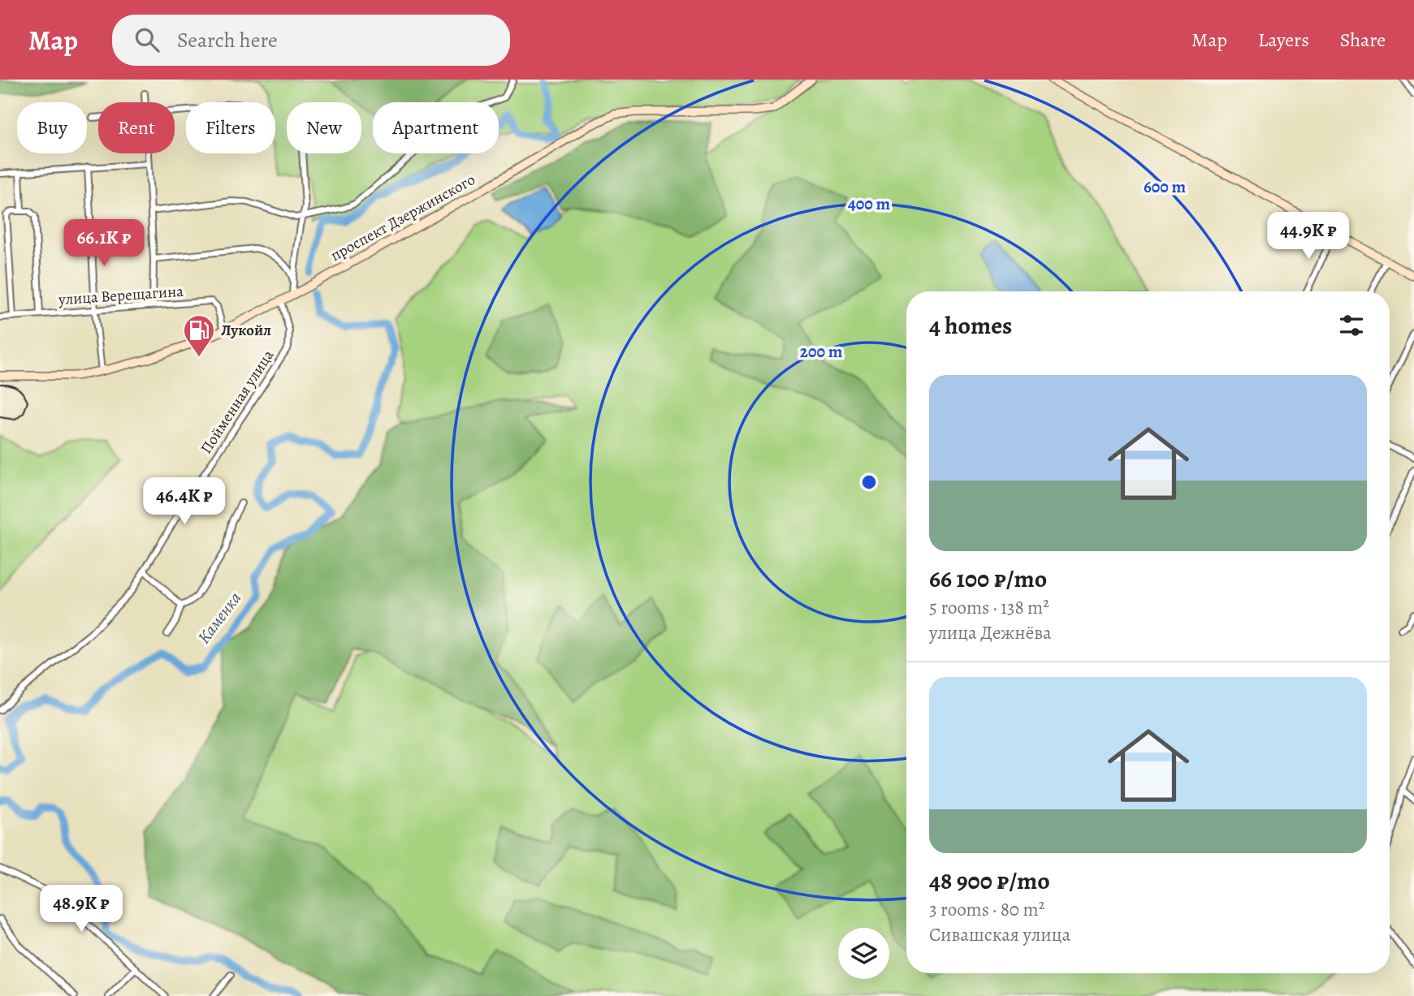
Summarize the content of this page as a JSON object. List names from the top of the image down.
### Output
{
  "streets": {
    "street": ["проспект Дзержинского", "улица Верещагина", "Пойменная улица"]
  },
  "crossings": [
    ["проспект Дзержинского", "улица Верещагина"],
    ["проспект Дзержинского", "Пойменная улица"]
  ],
  "water": ["Каменка"],
  "places": {
    "fuel station": ["Лукойл"]
  },
  "page": {
    "header": "Map",
    "search": "Search here",
    "nav": ["Map", "Layers", "Share"],
    "chip": [
      "Buy",
      "Rent",
      "Filters",
      "New",
      "Apartment"
    ],
    "price": [
      "44.9K ₽",
      "66.1K ₽",
      "46.4K ₽",
      "48.9K ₽"
    ],
    "heading": "4 homes",
    "list": [
      {
        "name": "66 100 ₽/mo",
        "note": "5 rooms · 138 m² · улица Дежнёва"
      },
      {
        "name": "48 900 ₽/mo",
        "note": "3 rooms · 80 m² · Сивашская улица"
      }
    ]
  },
  "rings": ["600 m", "400 m", "200 m"]
}
